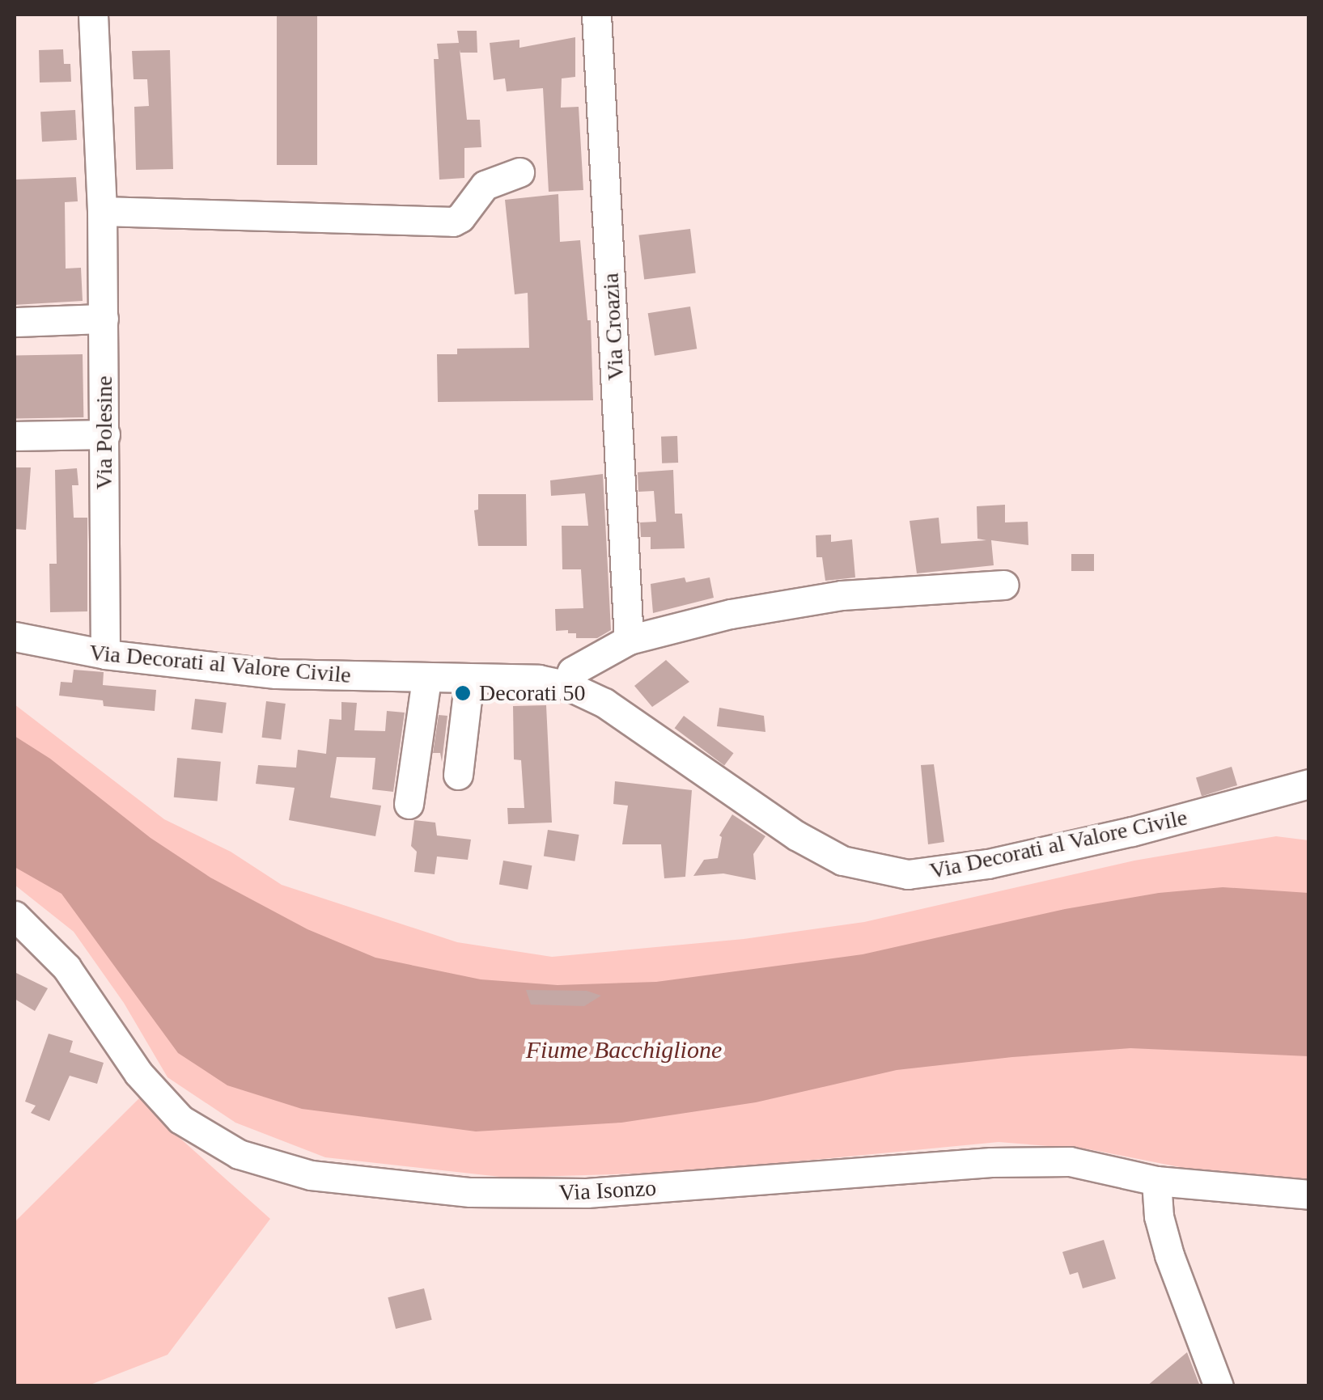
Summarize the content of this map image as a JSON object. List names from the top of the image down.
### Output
{
  "streets": {
    "street": [
      "Via Croazia",
      "Via Polesine",
      "Via Decorati al Valore Civile",
      "Via Isonzo"
    ]
  },
  "crossings": [
    ["Via Polesine", "Via Decorati al Valore Civile"]
  ],
  "water": ["Fiume Bacchiglione"],
  "places": ["Decorati 50"]
}
